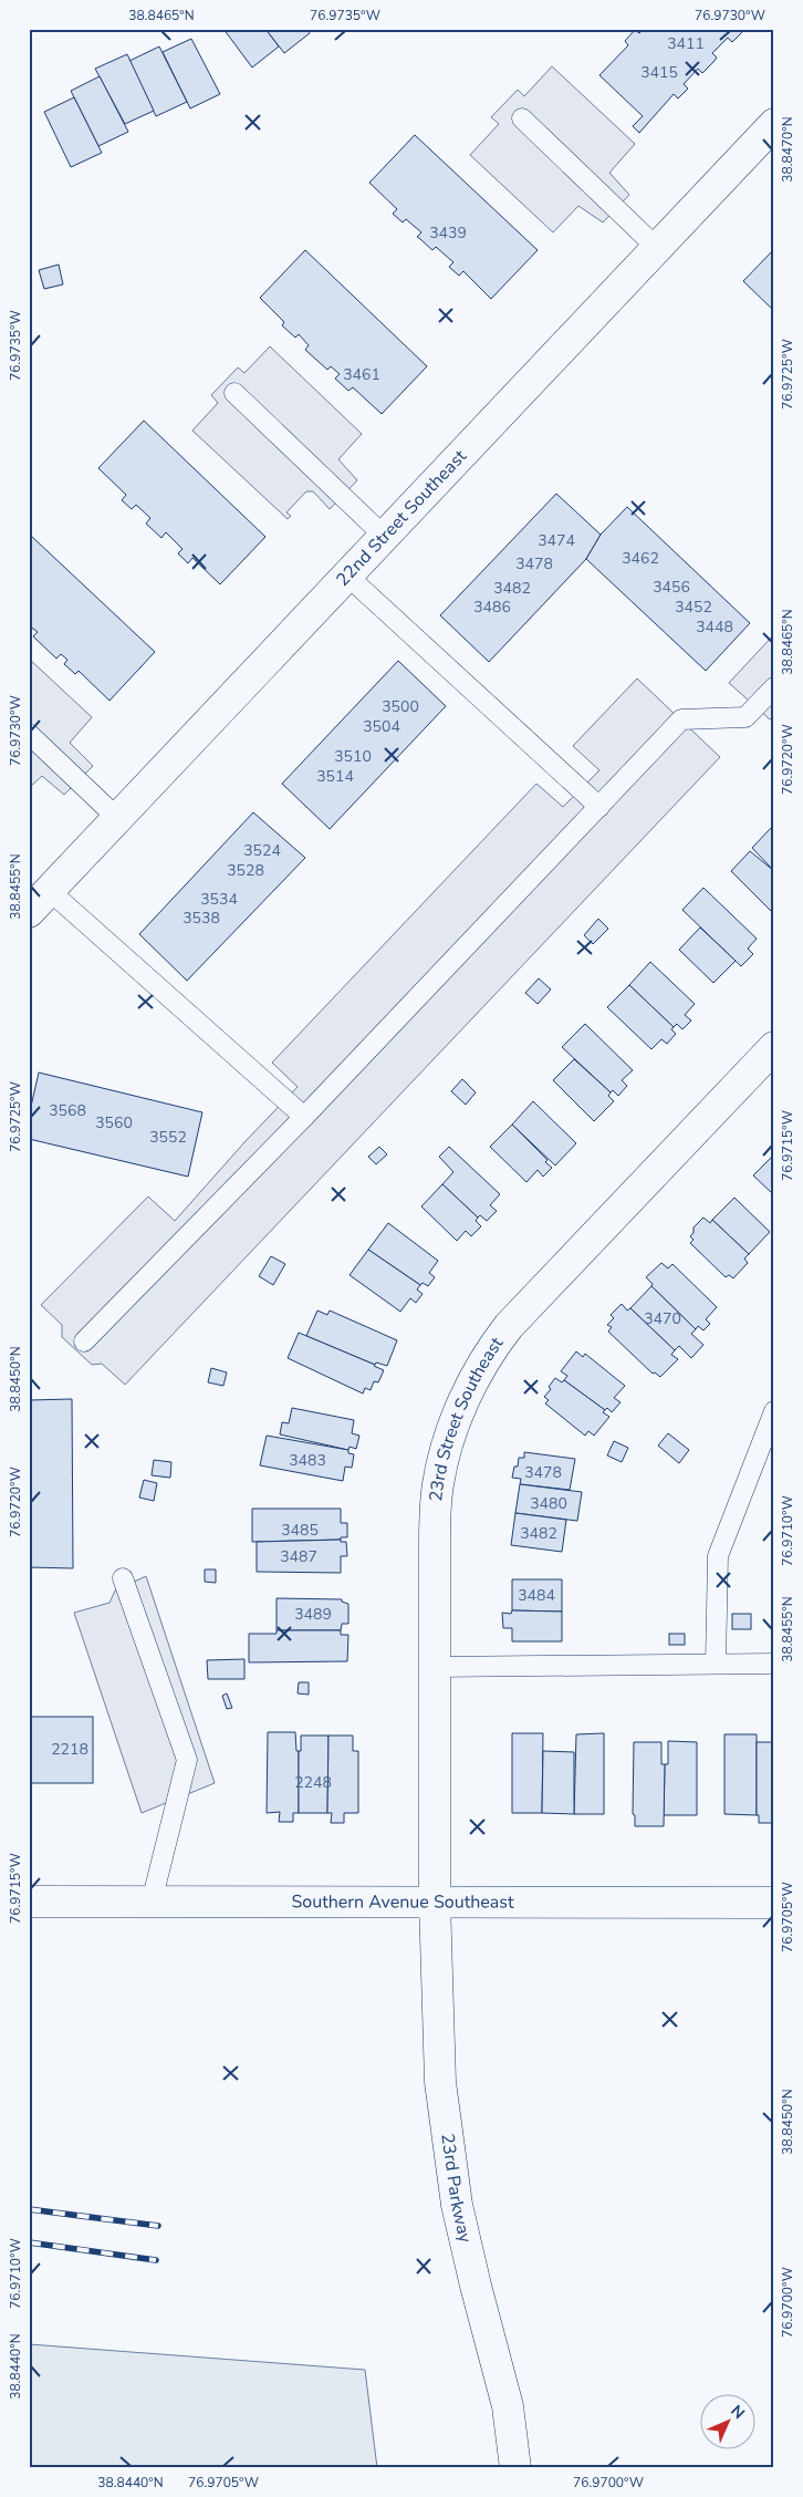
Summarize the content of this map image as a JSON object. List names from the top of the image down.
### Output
{
  "streets": {
    "street": [
      "22nd Street Southeast",
      "23rd Street Southeast",
      "Southern Avenue Southeast",
      "23rd Parkway"
    ]
  },
  "crossings": [
    ["23rd Street Southeast", "Southern Avenue Southeast"],
    ["23rd Street Southeast", "23rd Parkway"],
    ["Southern Avenue Southeast", "23rd Parkway"]
  ],
  "house_numbers": [
    "3411",
    "3415",
    "3439",
    "3461",
    "3474",
    "3462",
    "3478",
    "3456",
    "3482",
    "3486",
    "3452",
    "3448",
    "3500",
    "3504",
    "3510",
    "3514",
    "3524",
    "3528",
    "3534",
    "3538",
    "3568",
    "3560",
    "3552",
    "3470",
    "3483",
    "3478",
    "3480",
    "3485",
    "3482",
    "3487",
    "3484",
    "3489",
    "2218",
    "2248"
  ],
  "north": "top right",
  "coordinates": [
    "38.8465°N",
    "76.9735°W",
    "76.9730°W",
    "38.8470°N",
    "76.9725°W",
    "76.9720°W",
    "38.8455°N",
    "76.9715°W",
    "38.8450°N",
    "76.9710°W",
    "76.9705°W",
    "76.9700°W",
    "38.8440°N"
  ]
}
